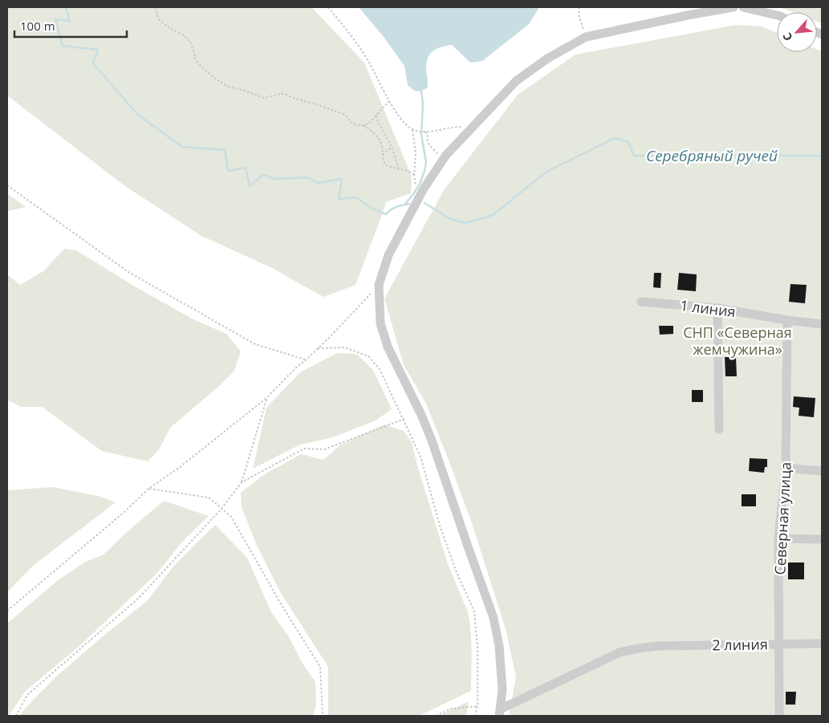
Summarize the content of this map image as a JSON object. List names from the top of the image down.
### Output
{
  "streets": {
    "street": ["1 линия", "Северная улица", "2 линия"]
  },
  "crossings": [
    ["1 линия", "Северная улица"],
    ["Северная улица", "2 линия"]
  ],
  "water": ["Серебряный ручей"],
  "parks": ["СНП «Северная жемчужина»"],
  "scale_bar": "100 m",
  "north": "bottom left"
}
